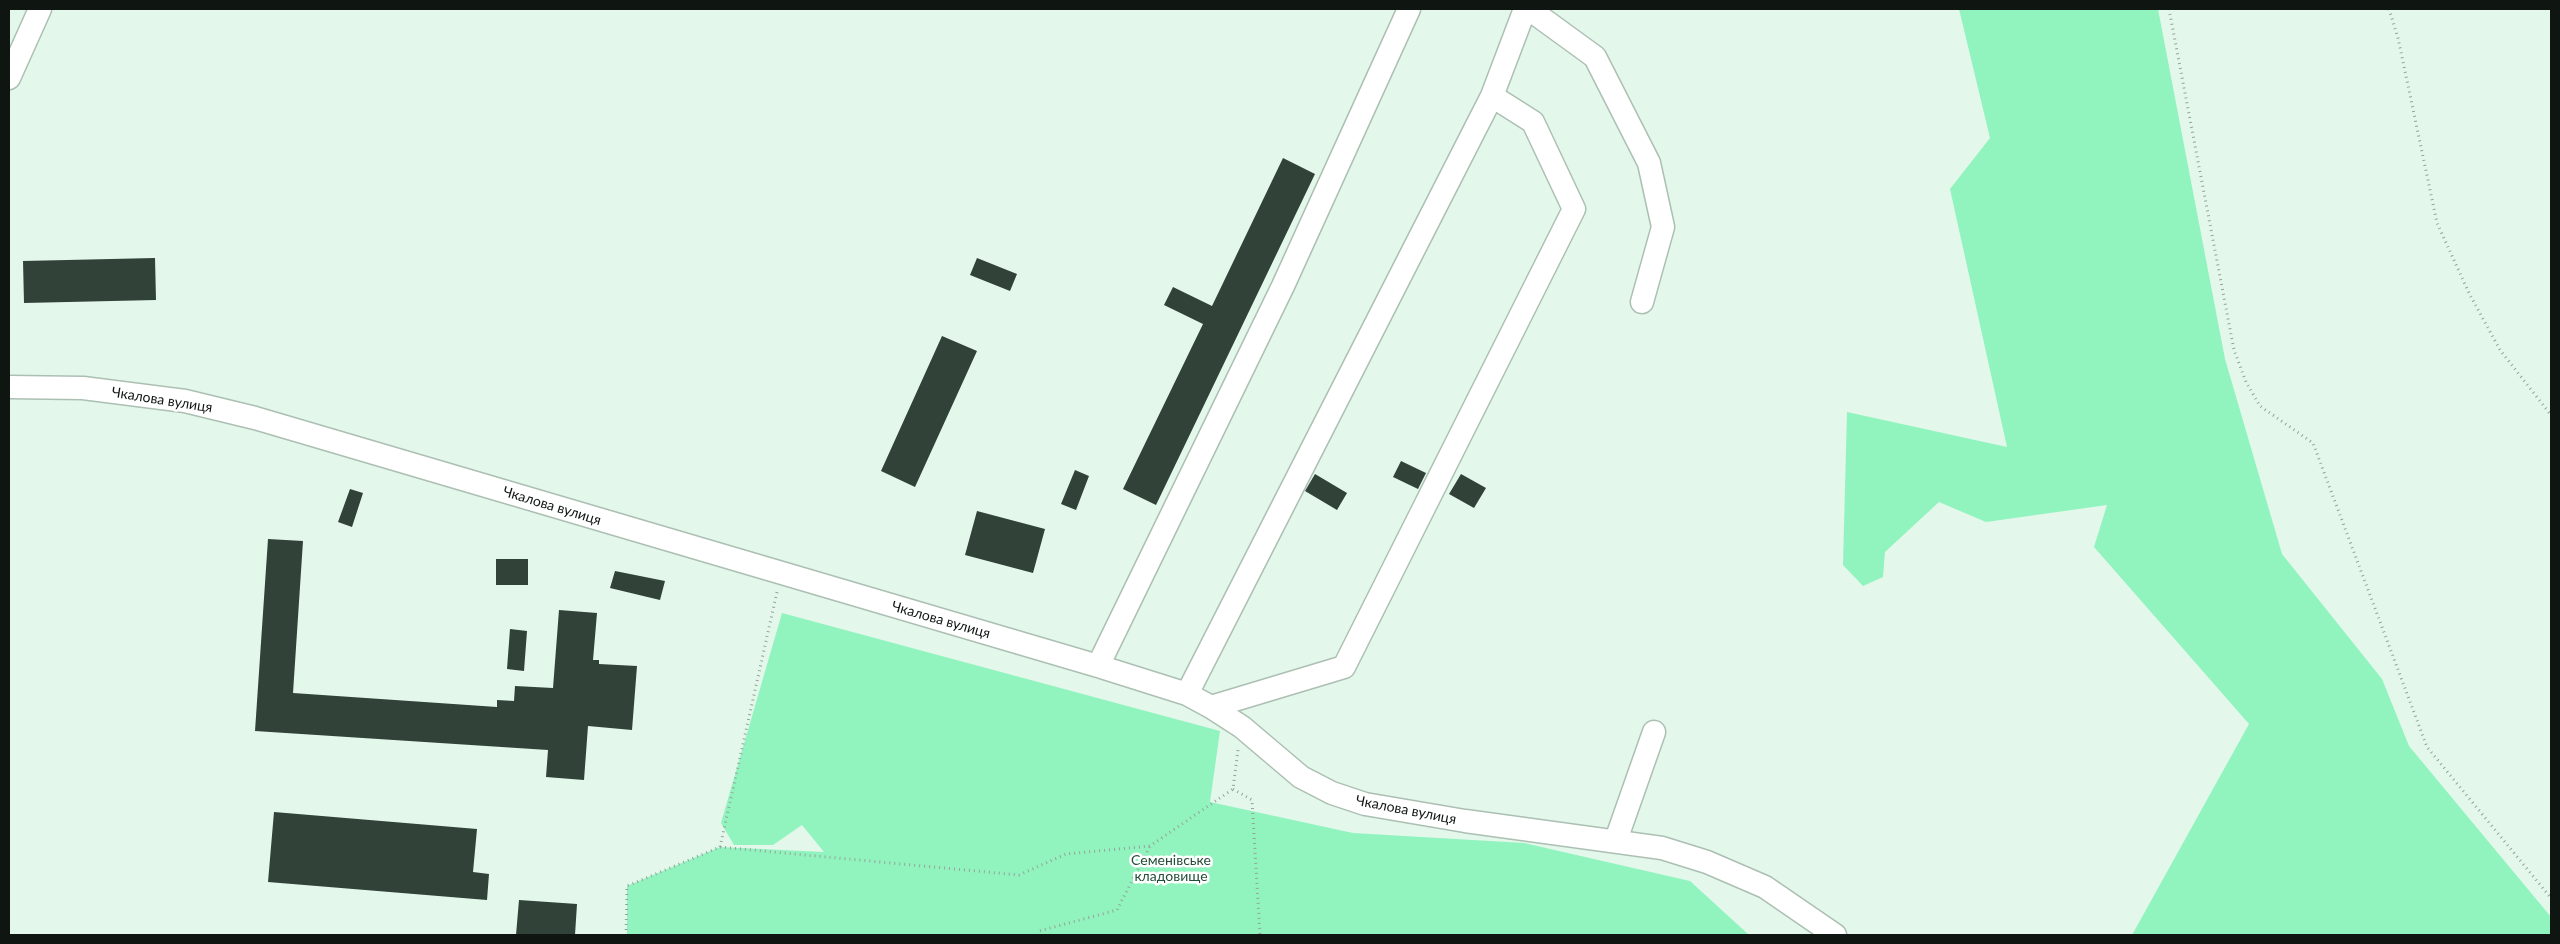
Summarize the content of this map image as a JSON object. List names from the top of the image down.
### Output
{
  "streets": {
    "street": ["Чкалова вулиця"]
  },
  "parks": ["Семенівське кладовище"]
}
